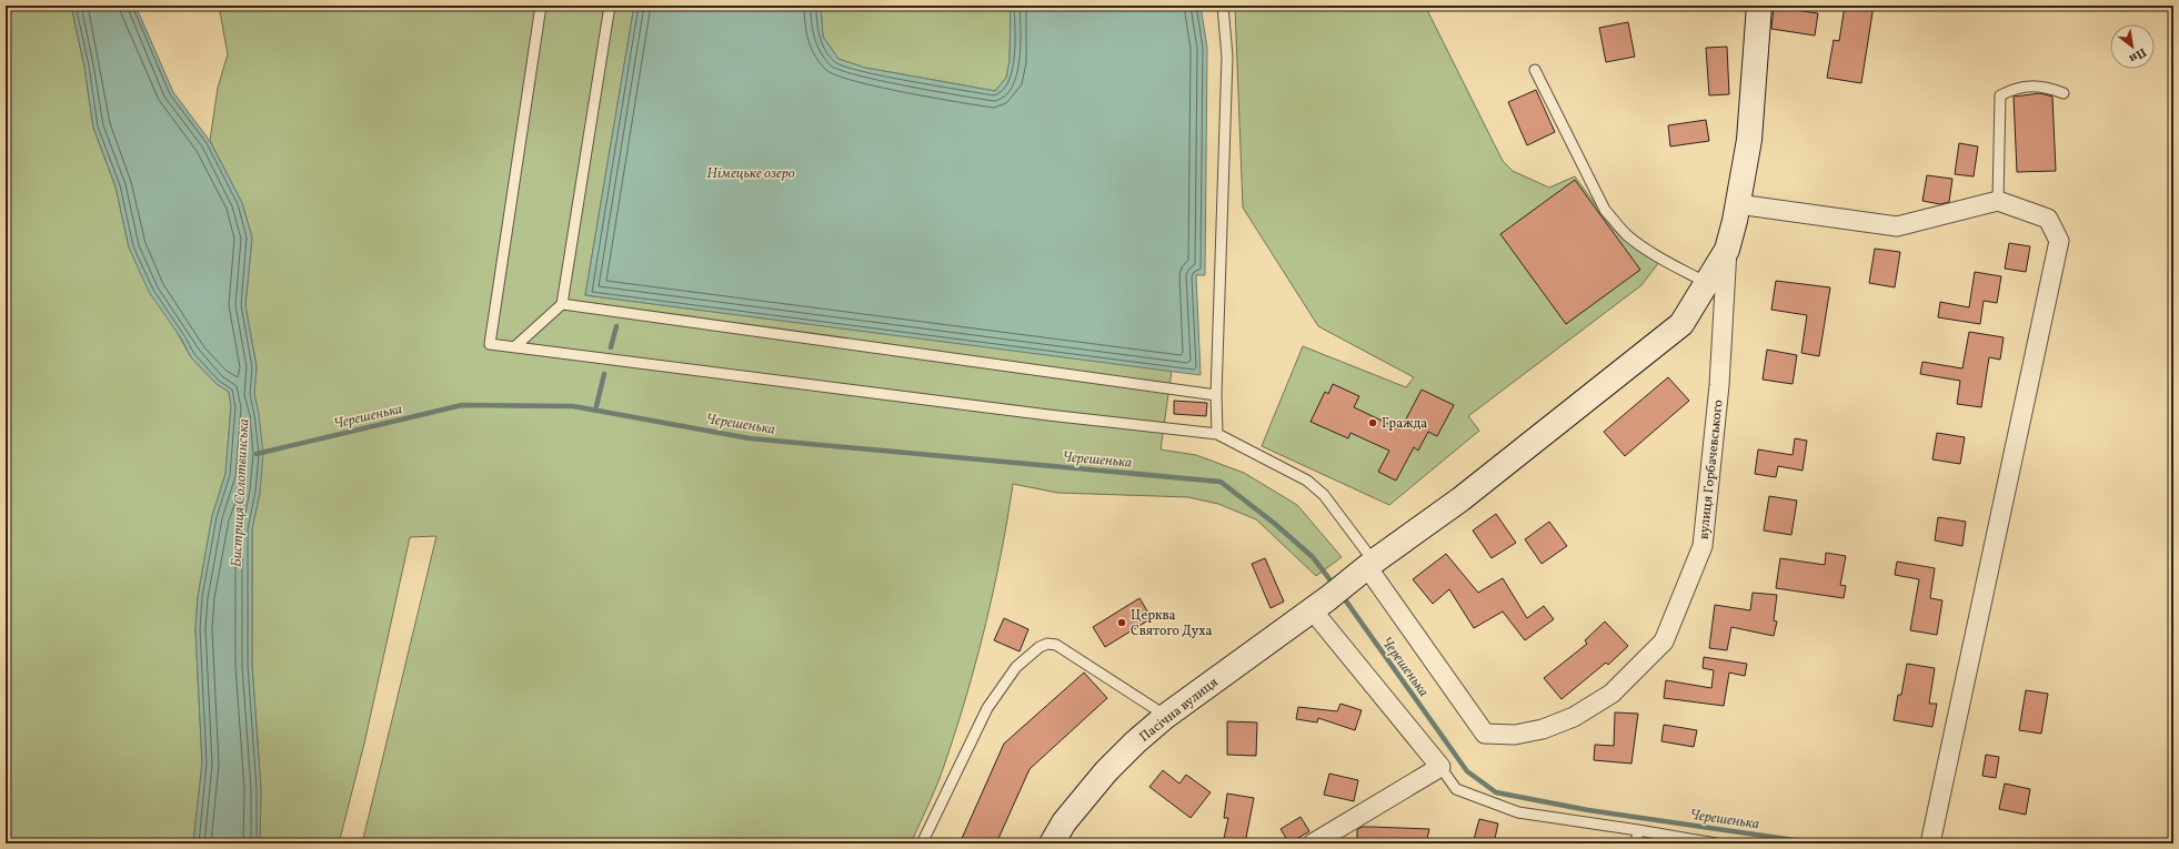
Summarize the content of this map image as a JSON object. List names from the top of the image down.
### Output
{
  "streets": {
    "street": ["вулиця Горбачевського", "Пасічна вулиця"]
  },
  "crossings": [
    ["вулиця Горбачевського", "Пасічна вулиця"]
  ],
  "water": ["Німецьке озеро", "Черешенька", "Бистриця Солотвинська"],
  "places": ["Гражда", "Церква Святого Духа"],
  "north": "bottom right"
}
